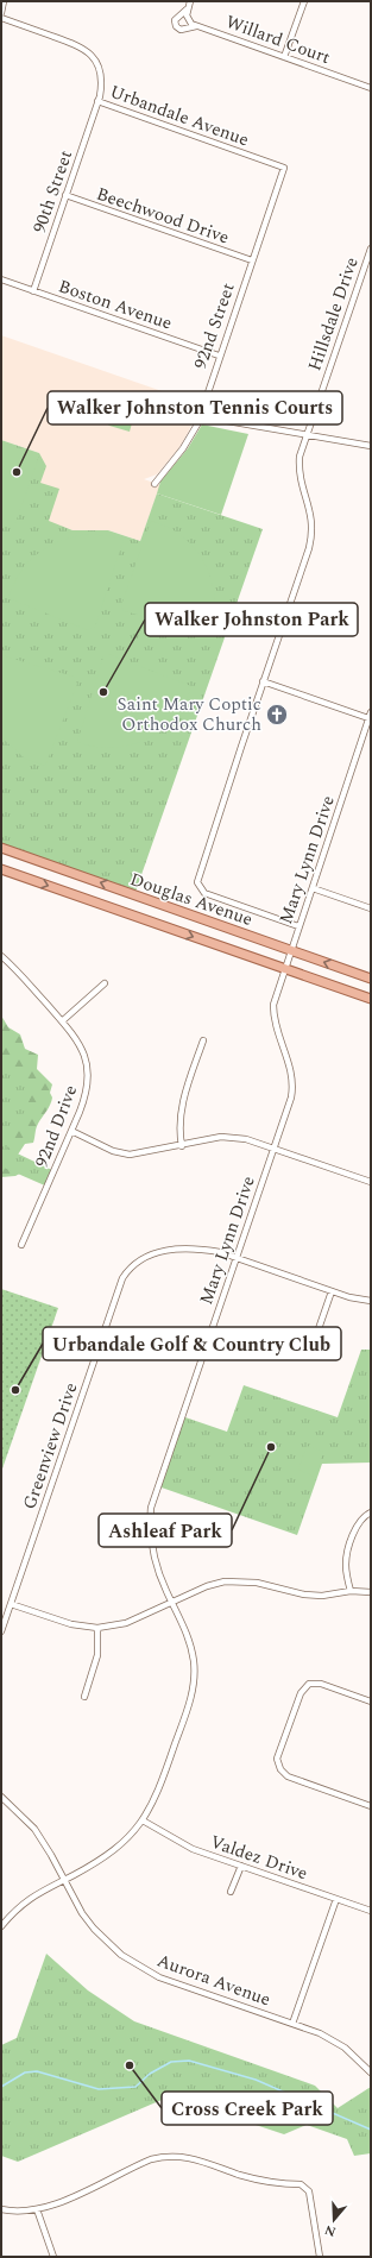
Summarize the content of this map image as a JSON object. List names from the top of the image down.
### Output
{
  "streets": {
    "main road": ["Douglas Avenue"],
    "street": [
      "Willard Court",
      "Urbandale Avenue",
      "90th Street",
      "Beechwood Drive",
      "Boston Avenue",
      "Hillsdale Drive",
      "92nd Street",
      "Mary Lynn Drive",
      "92nd Drive",
      "Greenview Drive",
      "Valdez Drive",
      "Aurora Avenue"
    ]
  },
  "crossings": [
    ["Urbandale Avenue", "90th Street"],
    ["Urbandale Avenue", "92nd Street"],
    ["90th Street", "Beechwood Drive"],
    ["90th Street", "Boston Avenue"],
    ["Beechwood Drive", "92nd Street"],
    ["Boston Avenue", "92nd Street"],
    ["Hillsdale Drive", "Mary Lynn Drive"],
    ["Mary Lynn Drive", "Douglas Avenue"],
    ["Mary Lynn Drive", "Greenview Drive"],
    ["Mary Lynn Drive", "Valdez Drive"],
    ["Mary Lynn Drive", "Aurora Avenue"]
  ],
  "places": {
    "other": [
      "Walker Johnston Tennis Courts",
      "Walker Johnston Park",
      "Urbandale Golf & Country Club",
      "Ashleaf Park",
      "Cross Creek Park"
    ],
    "church": ["Saint Mary Coptic Orthodox Church"]
  },
  "north": "bottom"
}
